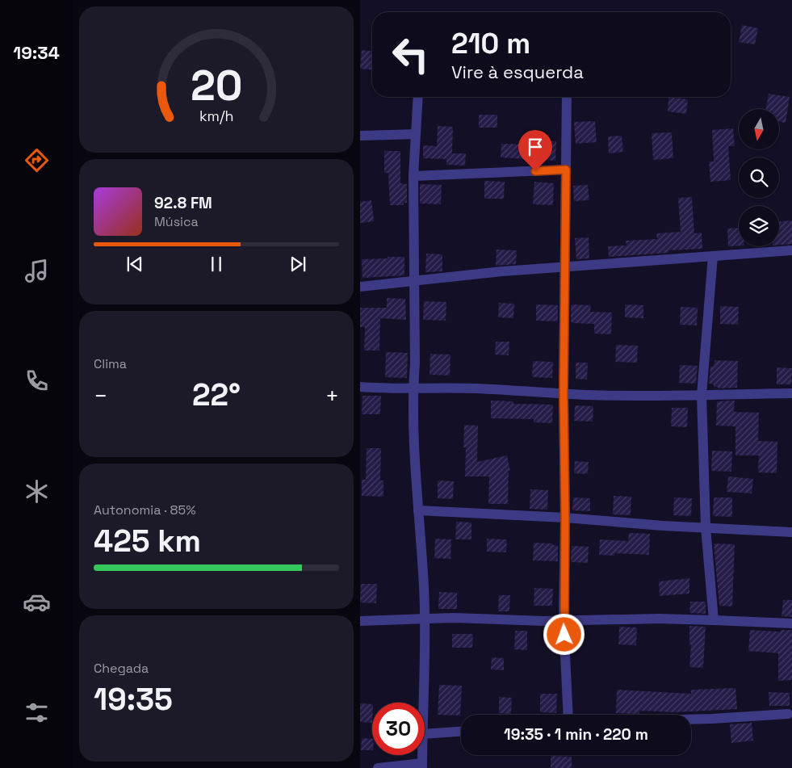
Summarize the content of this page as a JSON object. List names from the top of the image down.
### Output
{
  "north": "bottom",
  "page": {
    "tabs": "19:34",
    "turn": ["210 m", "Vire à esquerda"],
    "song": ["92.8 FM", "Música"],
    "tile": [
      "Clima",
      ["Autonomia · 85%", "425 km"],
      ["Chegada", "19:35"]
    ],
    "heat": ["−", "22°", "+"],
    "limit": "30",
    "trip": "19:35 · 1 min · 220 m",
    "gauge": ["20", "km/h"]
  }
}
